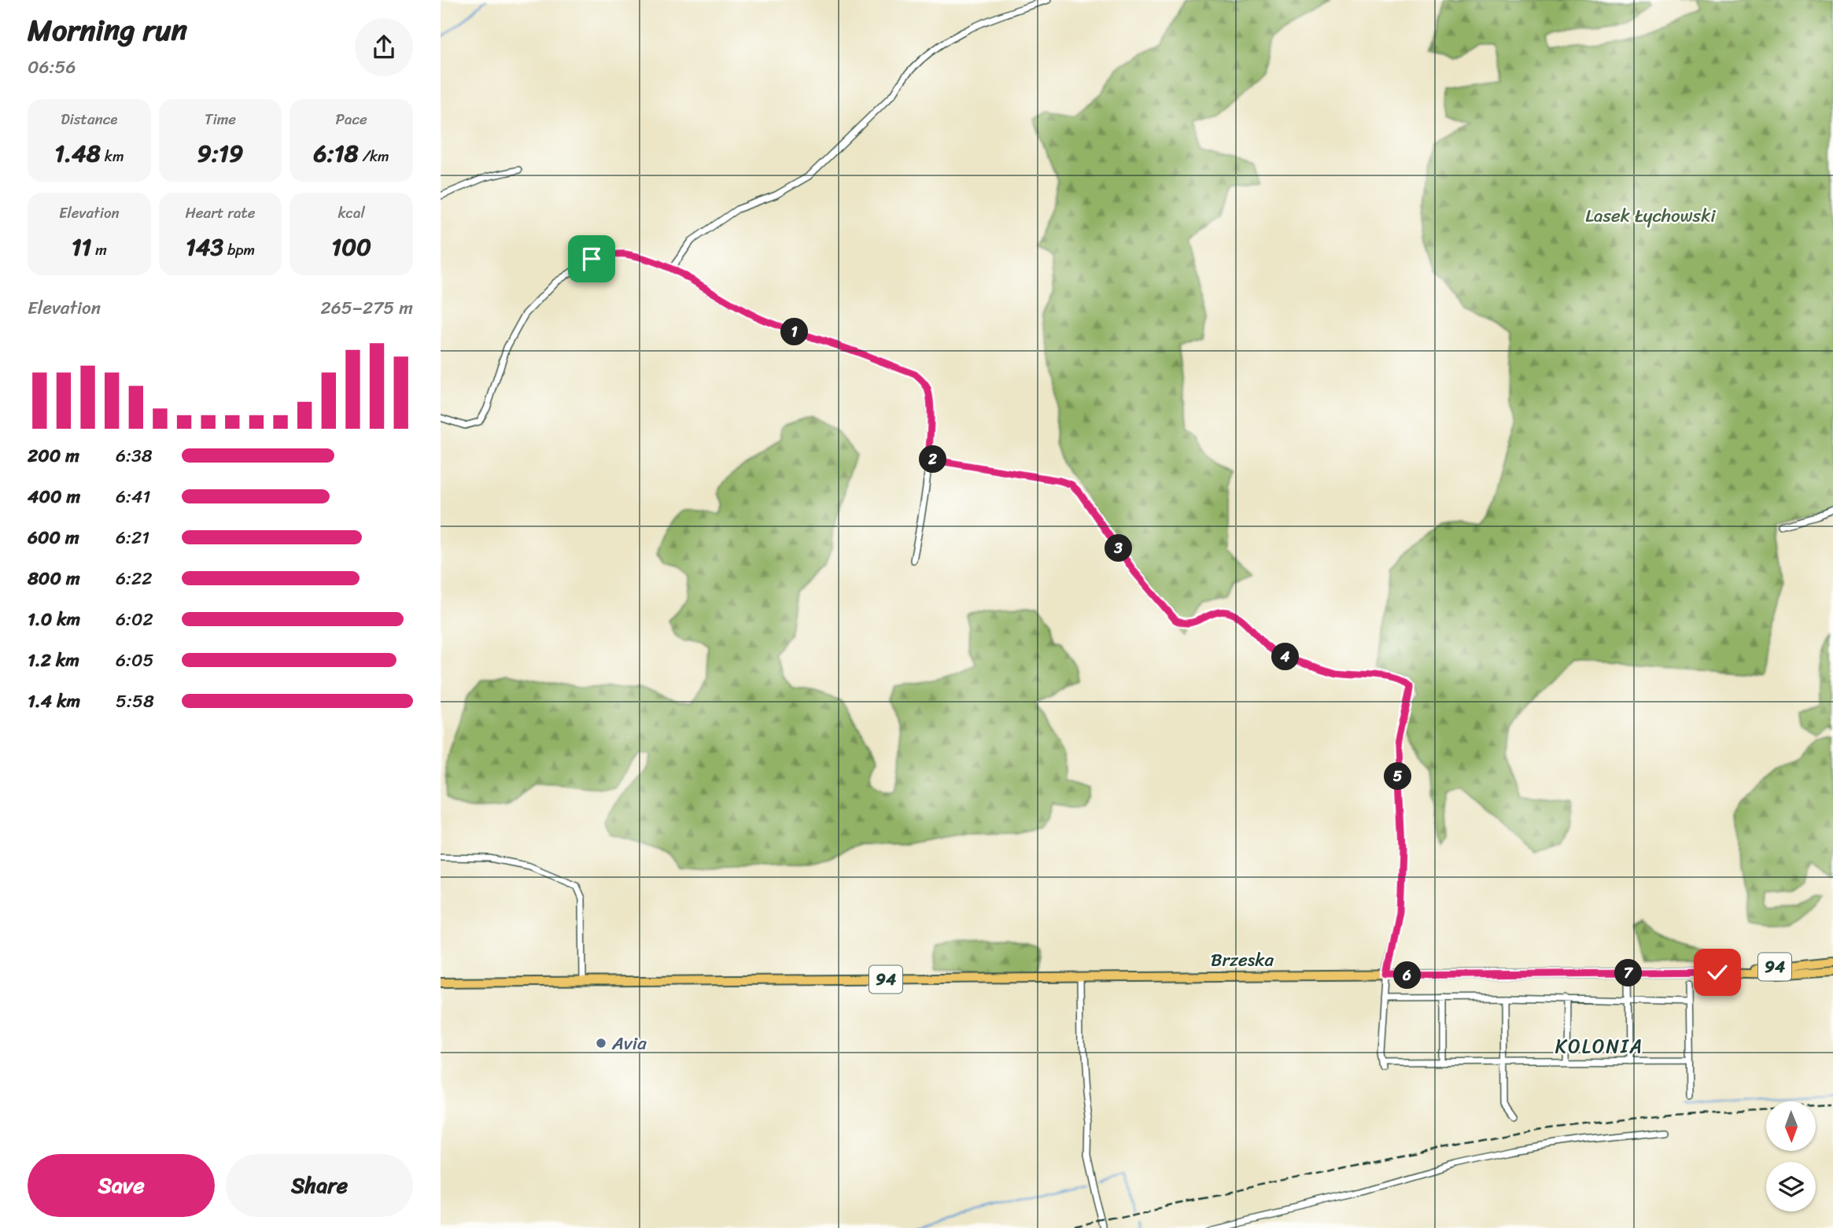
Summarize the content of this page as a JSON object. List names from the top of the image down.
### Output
{
  "streets": {
    "main road": ["Brzeska", "94"]
  },
  "crossings": [
    ["Brzeska", "94"]
  ],
  "districts": ["KOLONIA"],
  "parks": ["Lasek Łychowski"],
  "places": ["Avia"],
  "north": "bottom",
  "page": {
    "heading": ["Morning run", "06:56"],
    "stats": [
      ["Distance", "1.48 km"],
      ["Time", "9:19"],
      ["Pace", "6:18 /km"],
      ["Elevation", "11 m"],
      ["Heart rate", "143 bpm"],
      ["kcal", "100"]
    ],
    "chart": ["Elevation", "265–275 m"],
    "pins": [
      "1",
      "2",
      "3",
      "4",
      "5",
      "7",
      "6"
    ],
    "list": [
      {
        "name": "200 m",
        "note": "6:38"
      },
      {
        "name": "400 m",
        "note": "6:41"
      },
      {
        "name": "600 m",
        "note": "6:21"
      },
      {
        "name": "800 m",
        "note": "6:22"
      },
      {
        "name": "1.0 km",
        "note": "6:02"
      },
      {
        "name": "1.2 km",
        "note": "6:05"
      },
      {
        "name": "1.4 km",
        "note": "5:58"
      }
    ],
    "buttons": ["Save", "Share"]
  }
}
